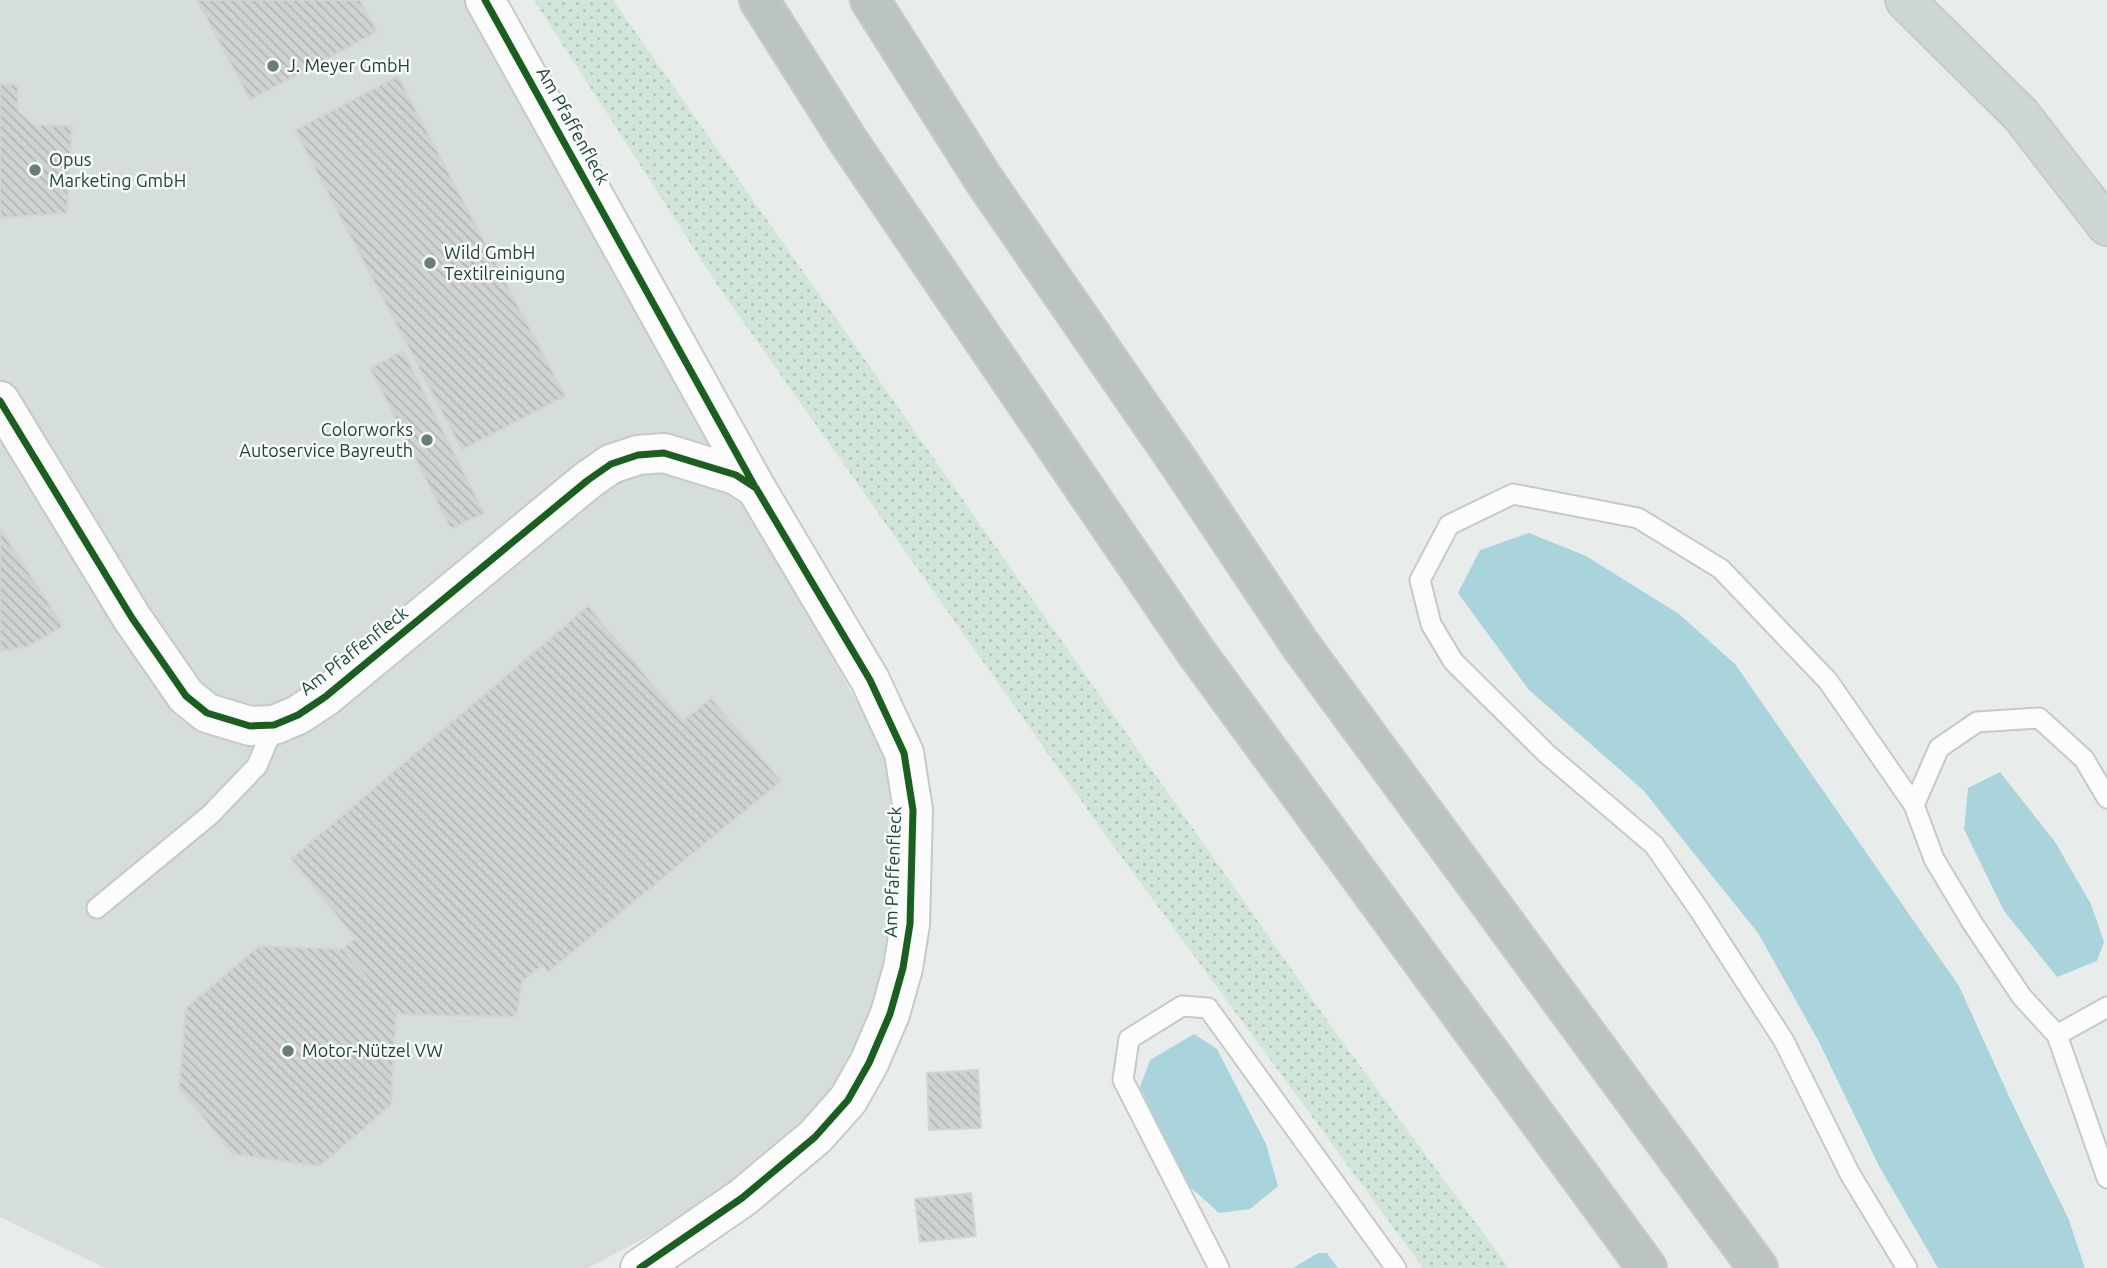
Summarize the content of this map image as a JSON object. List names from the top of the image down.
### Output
{
  "streets": {
    "street": ["Am Pfaffenfleck"]
  },
  "places": [
    "J. Meyer GmbH",
    "Opus Marketing GmbH",
    "Wild GmbH Textilreinigung",
    "Colorworks Autoservice Bayreuth",
    "Motor-Nützel VW"
  ]
}
